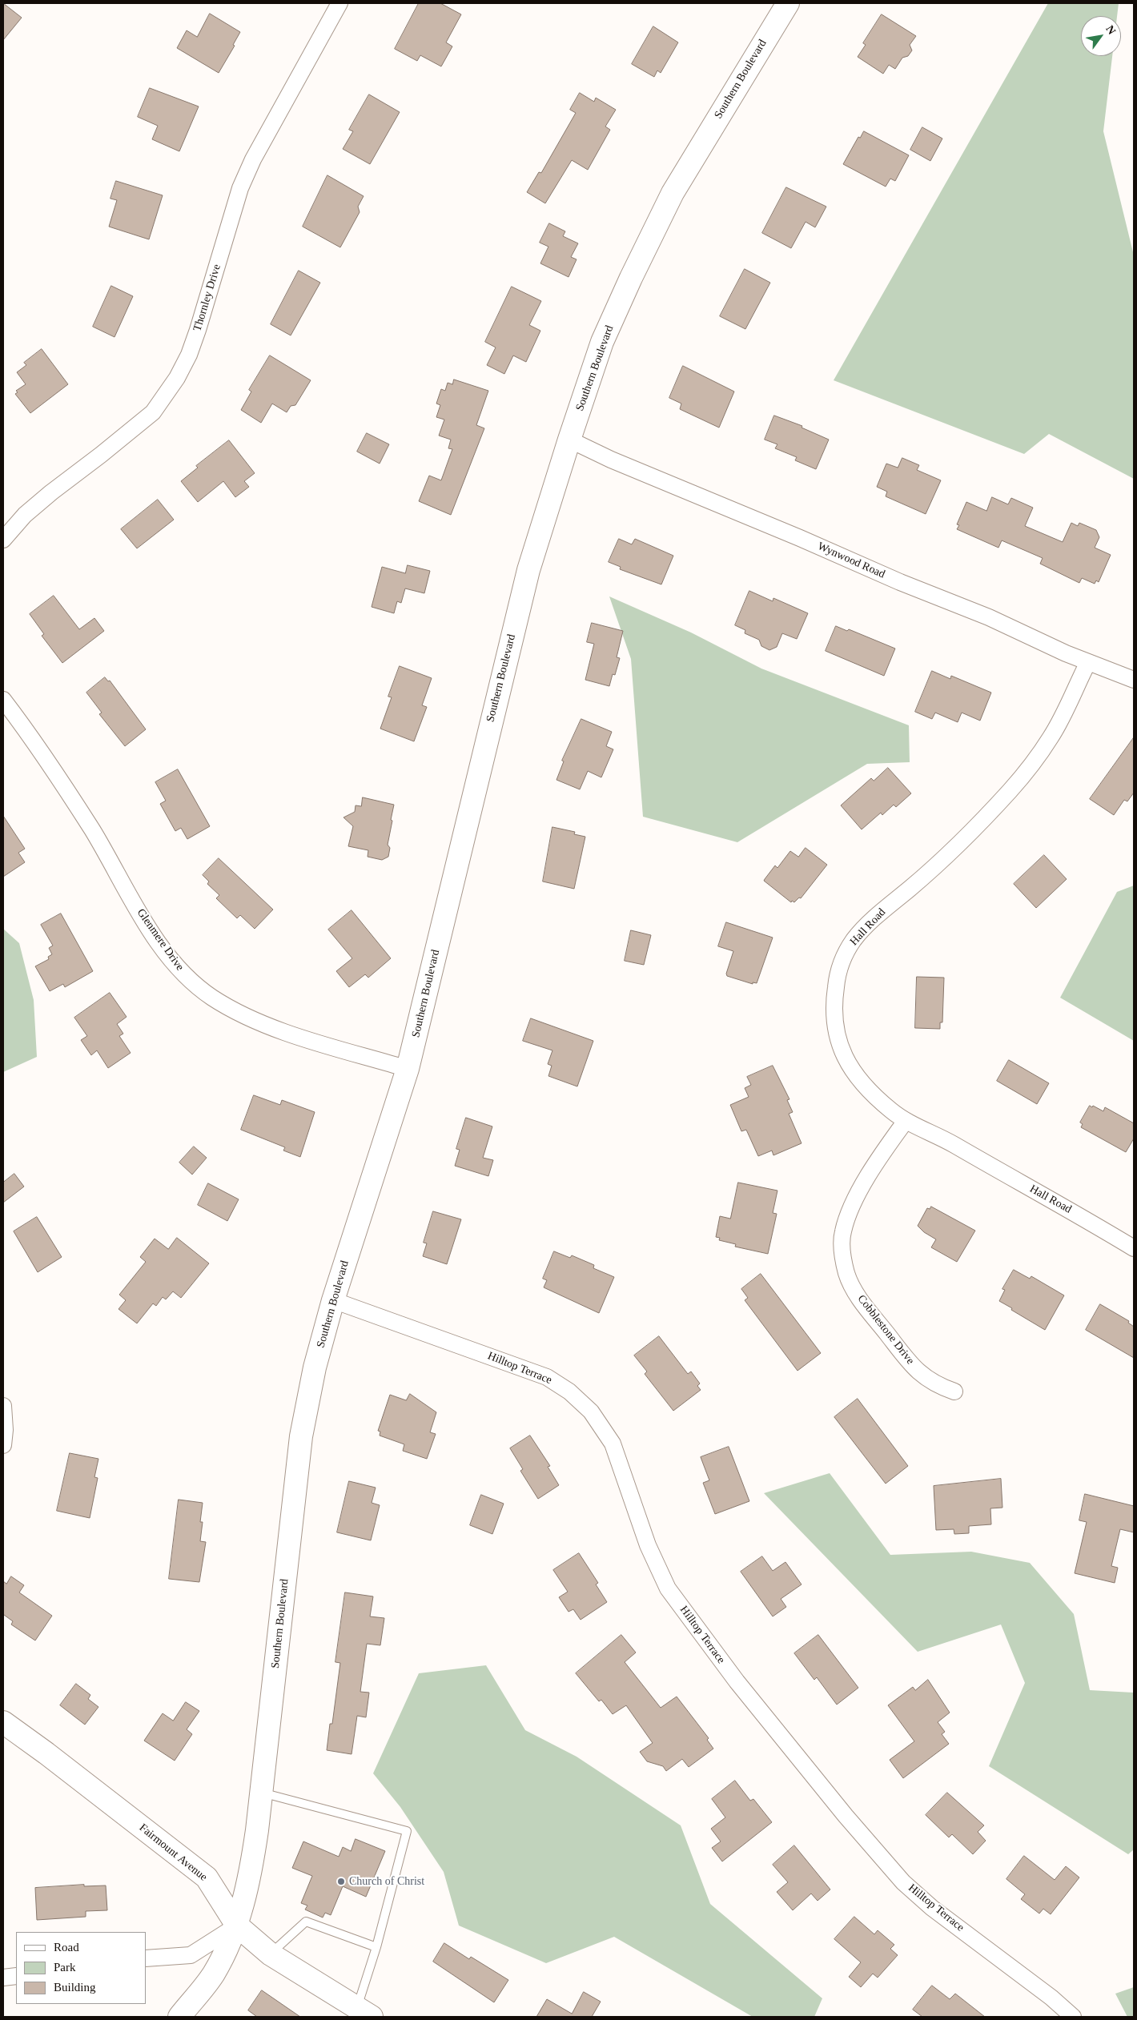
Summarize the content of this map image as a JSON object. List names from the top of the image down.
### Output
{
  "streets": {
    "main road": ["Southern Boulevard", "Fairmount Avenue"],
    "street": [
      "Thornley Drive",
      "Wynwood Road",
      "Hall Road",
      "Glenmere Drive",
      "Cobblestone Drive",
      "Hilltop Terrace"
    ]
  },
  "crossings": [
    ["Southern Boulevard", "Wynwood Road"],
    ["Southern Boulevard", "Glenmere Drive"],
    ["Southern Boulevard", "Hilltop Terrace"],
    ["Southern Boulevard", "Fairmount Avenue"],
    ["Wynwood Road", "Hall Road"],
    ["Hall Road", "Cobblestone Drive"]
  ],
  "places": ["Church of Christ"],
  "legend": ["Road", "Park", "Building"],
  "north": "top right"
}
